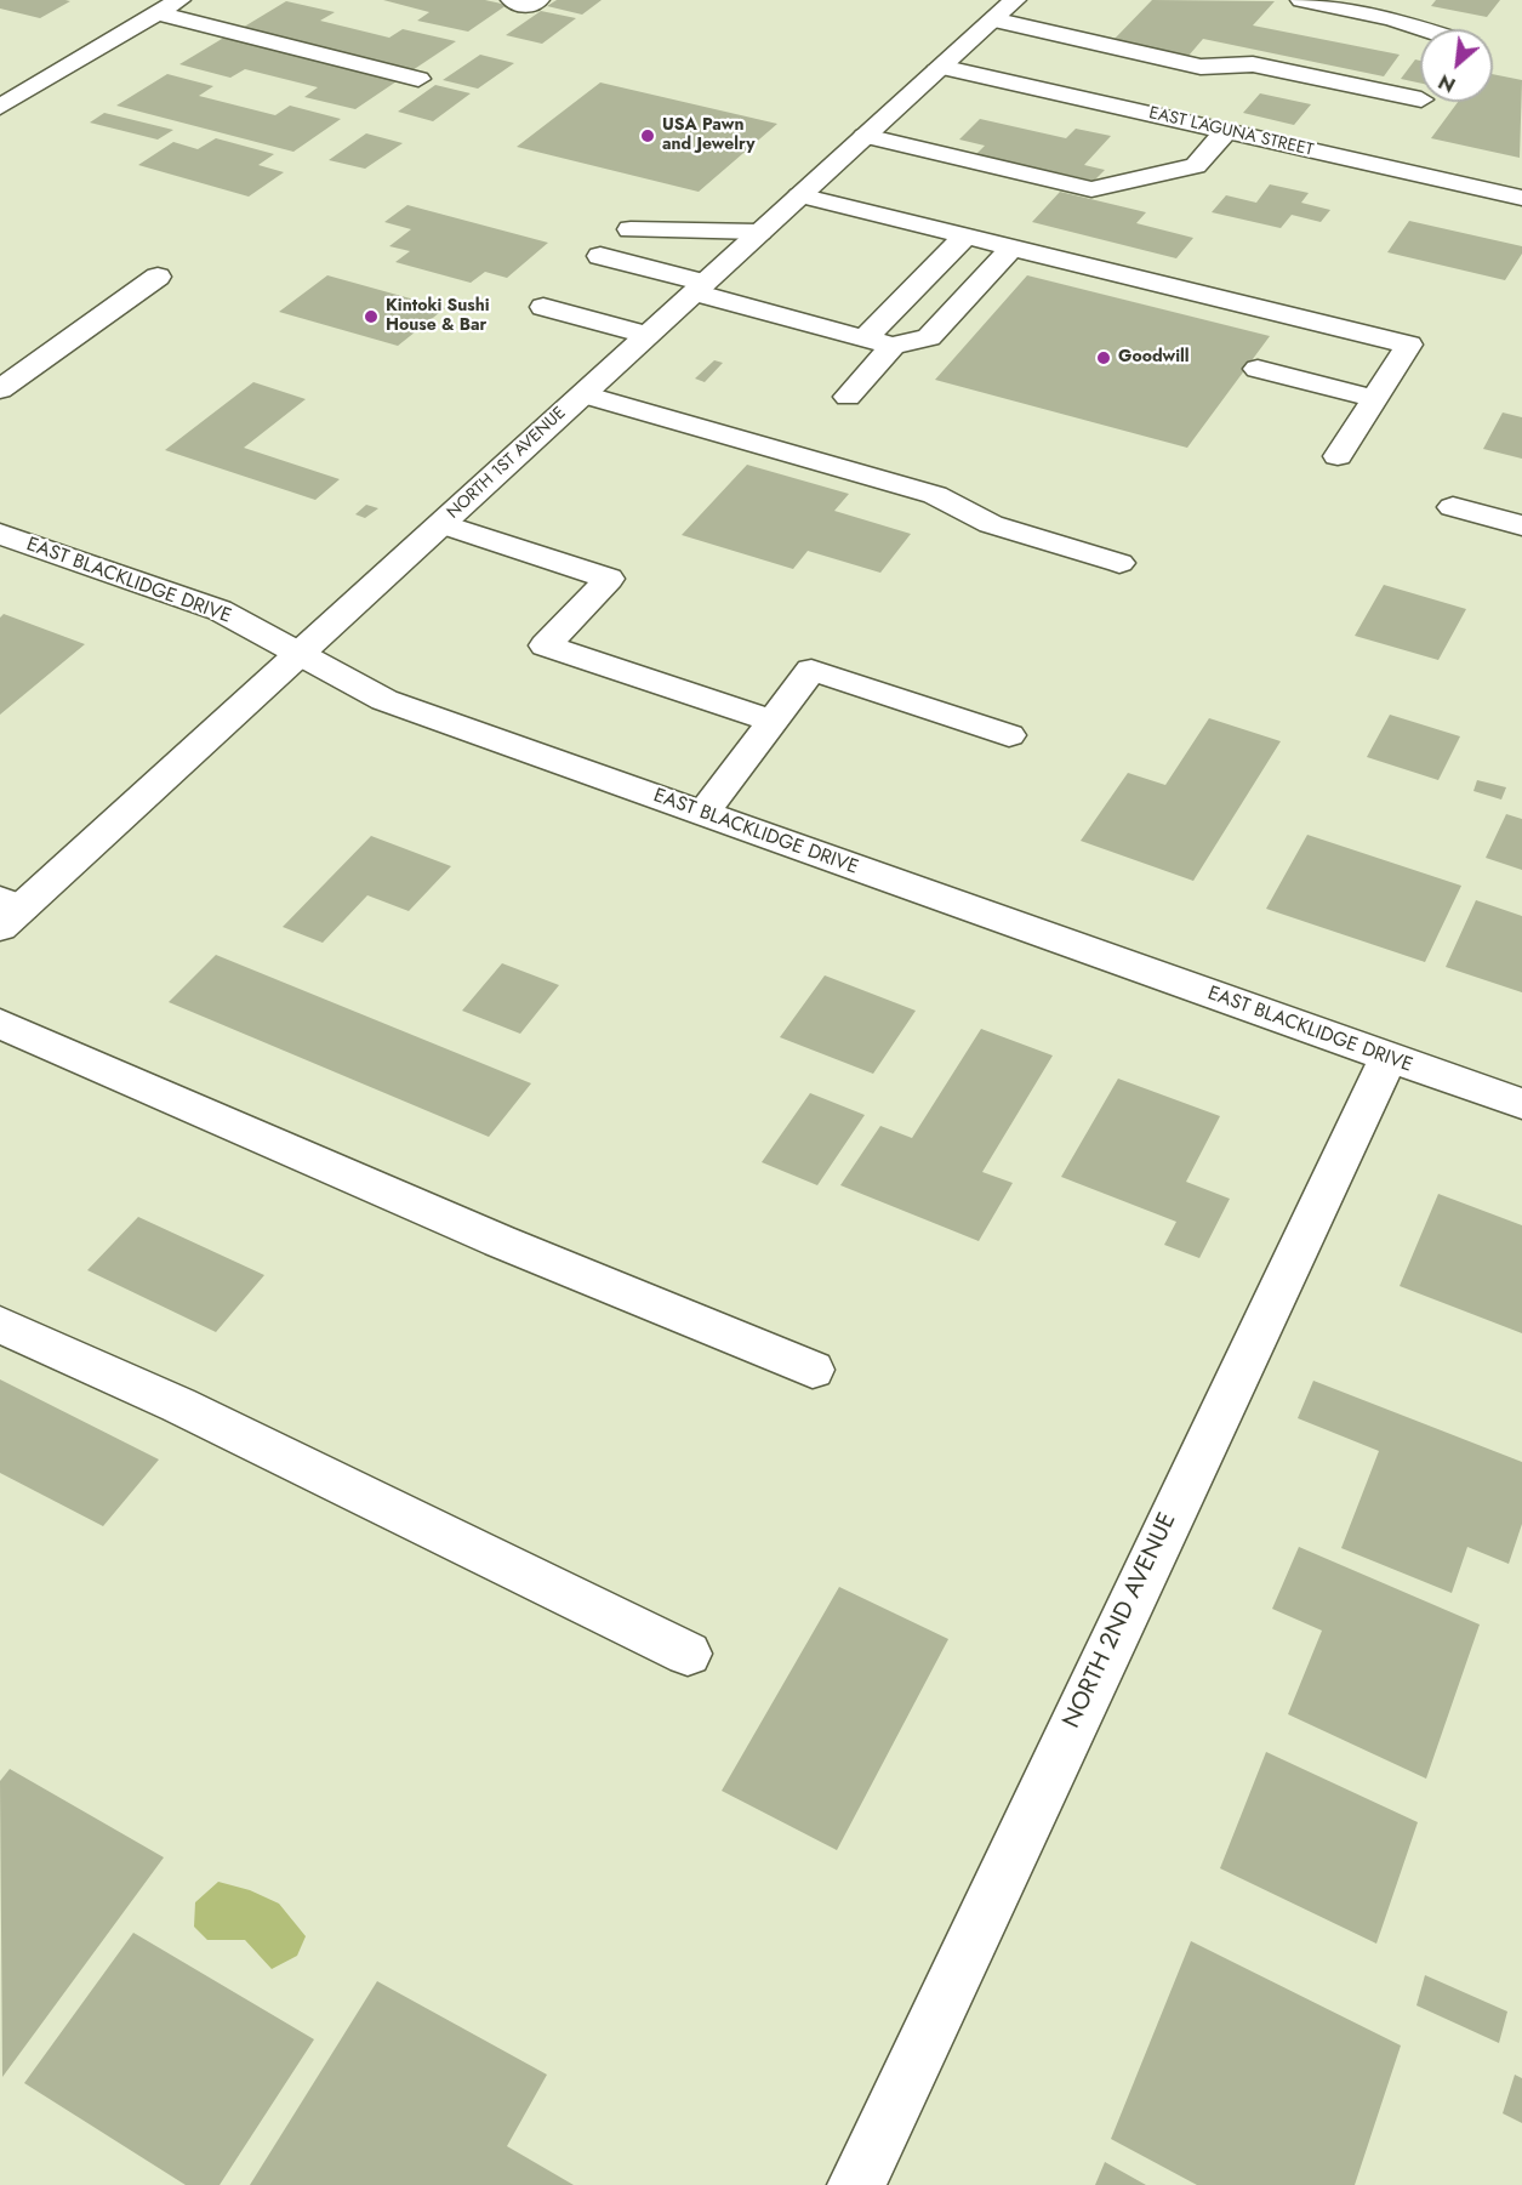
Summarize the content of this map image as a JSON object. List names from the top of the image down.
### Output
{
  "streets": {
    "street": [
      "EAST LAGUNA STREET",
      "NORTH 1ST AVENUE",
      "EAST BLACKLIDGE DRIVE",
      "NORTH 2ND AVENUE"
    ]
  },
  "crossings": [
    ["EAST LAGUNA STREET", "NORTH 1ST AVENUE"],
    ["NORTH 1ST AVENUE", "EAST BLACKLIDGE DRIVE"],
    ["EAST BLACKLIDGE DRIVE", "NORTH 2ND AVENUE"]
  ],
  "places": ["USA Pawn and Jewelry", "Kintoki Sushi House & Bar", "Goodwill"],
  "north": "bottom left"
}
